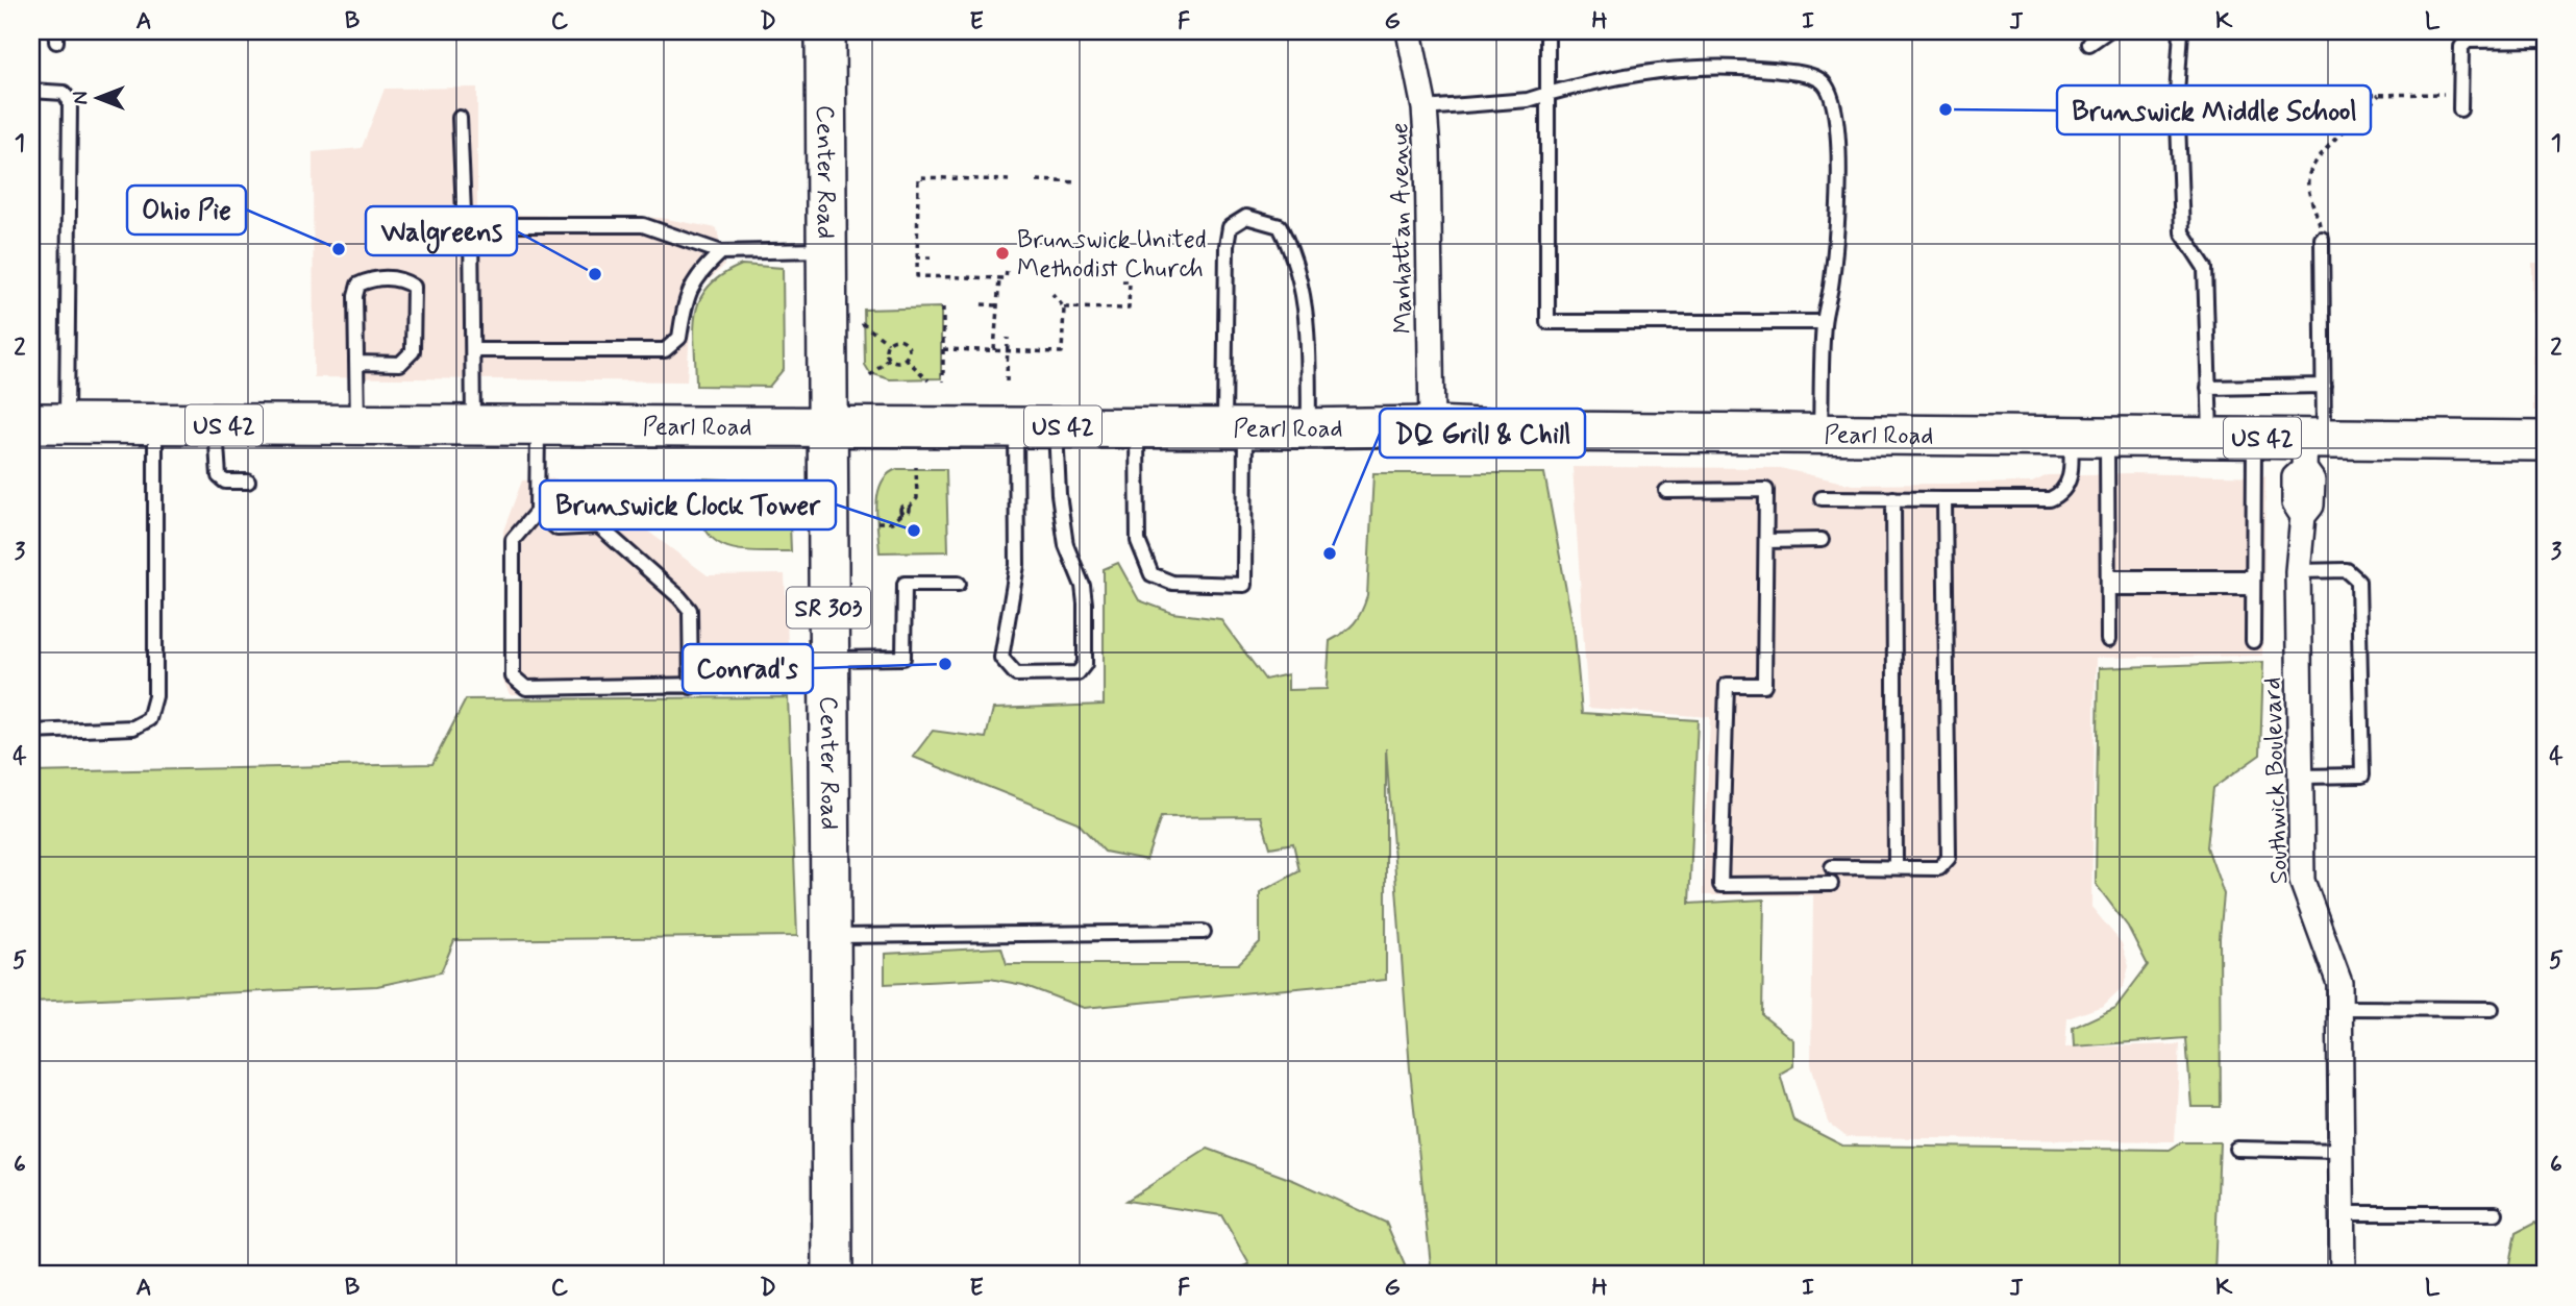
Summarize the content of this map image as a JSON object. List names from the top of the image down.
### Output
{
  "streets": {
    "main road": [
      "Center Road",
      "US 42",
      "Pearl Road",
      "SR 303"
    ],
    "street": ["Manhattan Avenue", "Southwick Boulevard"]
  },
  "crossings": [
    ["Center Road", "Pearl Road"],
    ["Manhattan Avenue", "Pearl Road"],
    ["Pearl Road", "Southwick Boulevard"]
  ],
  "places": [
    "Brunswick Middle School",
    "Ohio Pie",
    "Brunswick United Methodist Church",
    "Walgreens",
    "Brunswick Clock Tower",
    "DQ Grill & Chill",
    "Conrad's"
  ],
  "north": "left",
  "grid": {
    "columns": [
      "A",
      "B",
      "C",
      "D",
      "E",
      "F",
      "G",
      "H",
      "I",
      "J",
      "K",
      "L"
    ],
    "rows": [
      "1",
      "2",
      "3",
      "4",
      "5",
      "6"
    ]
  }
}
